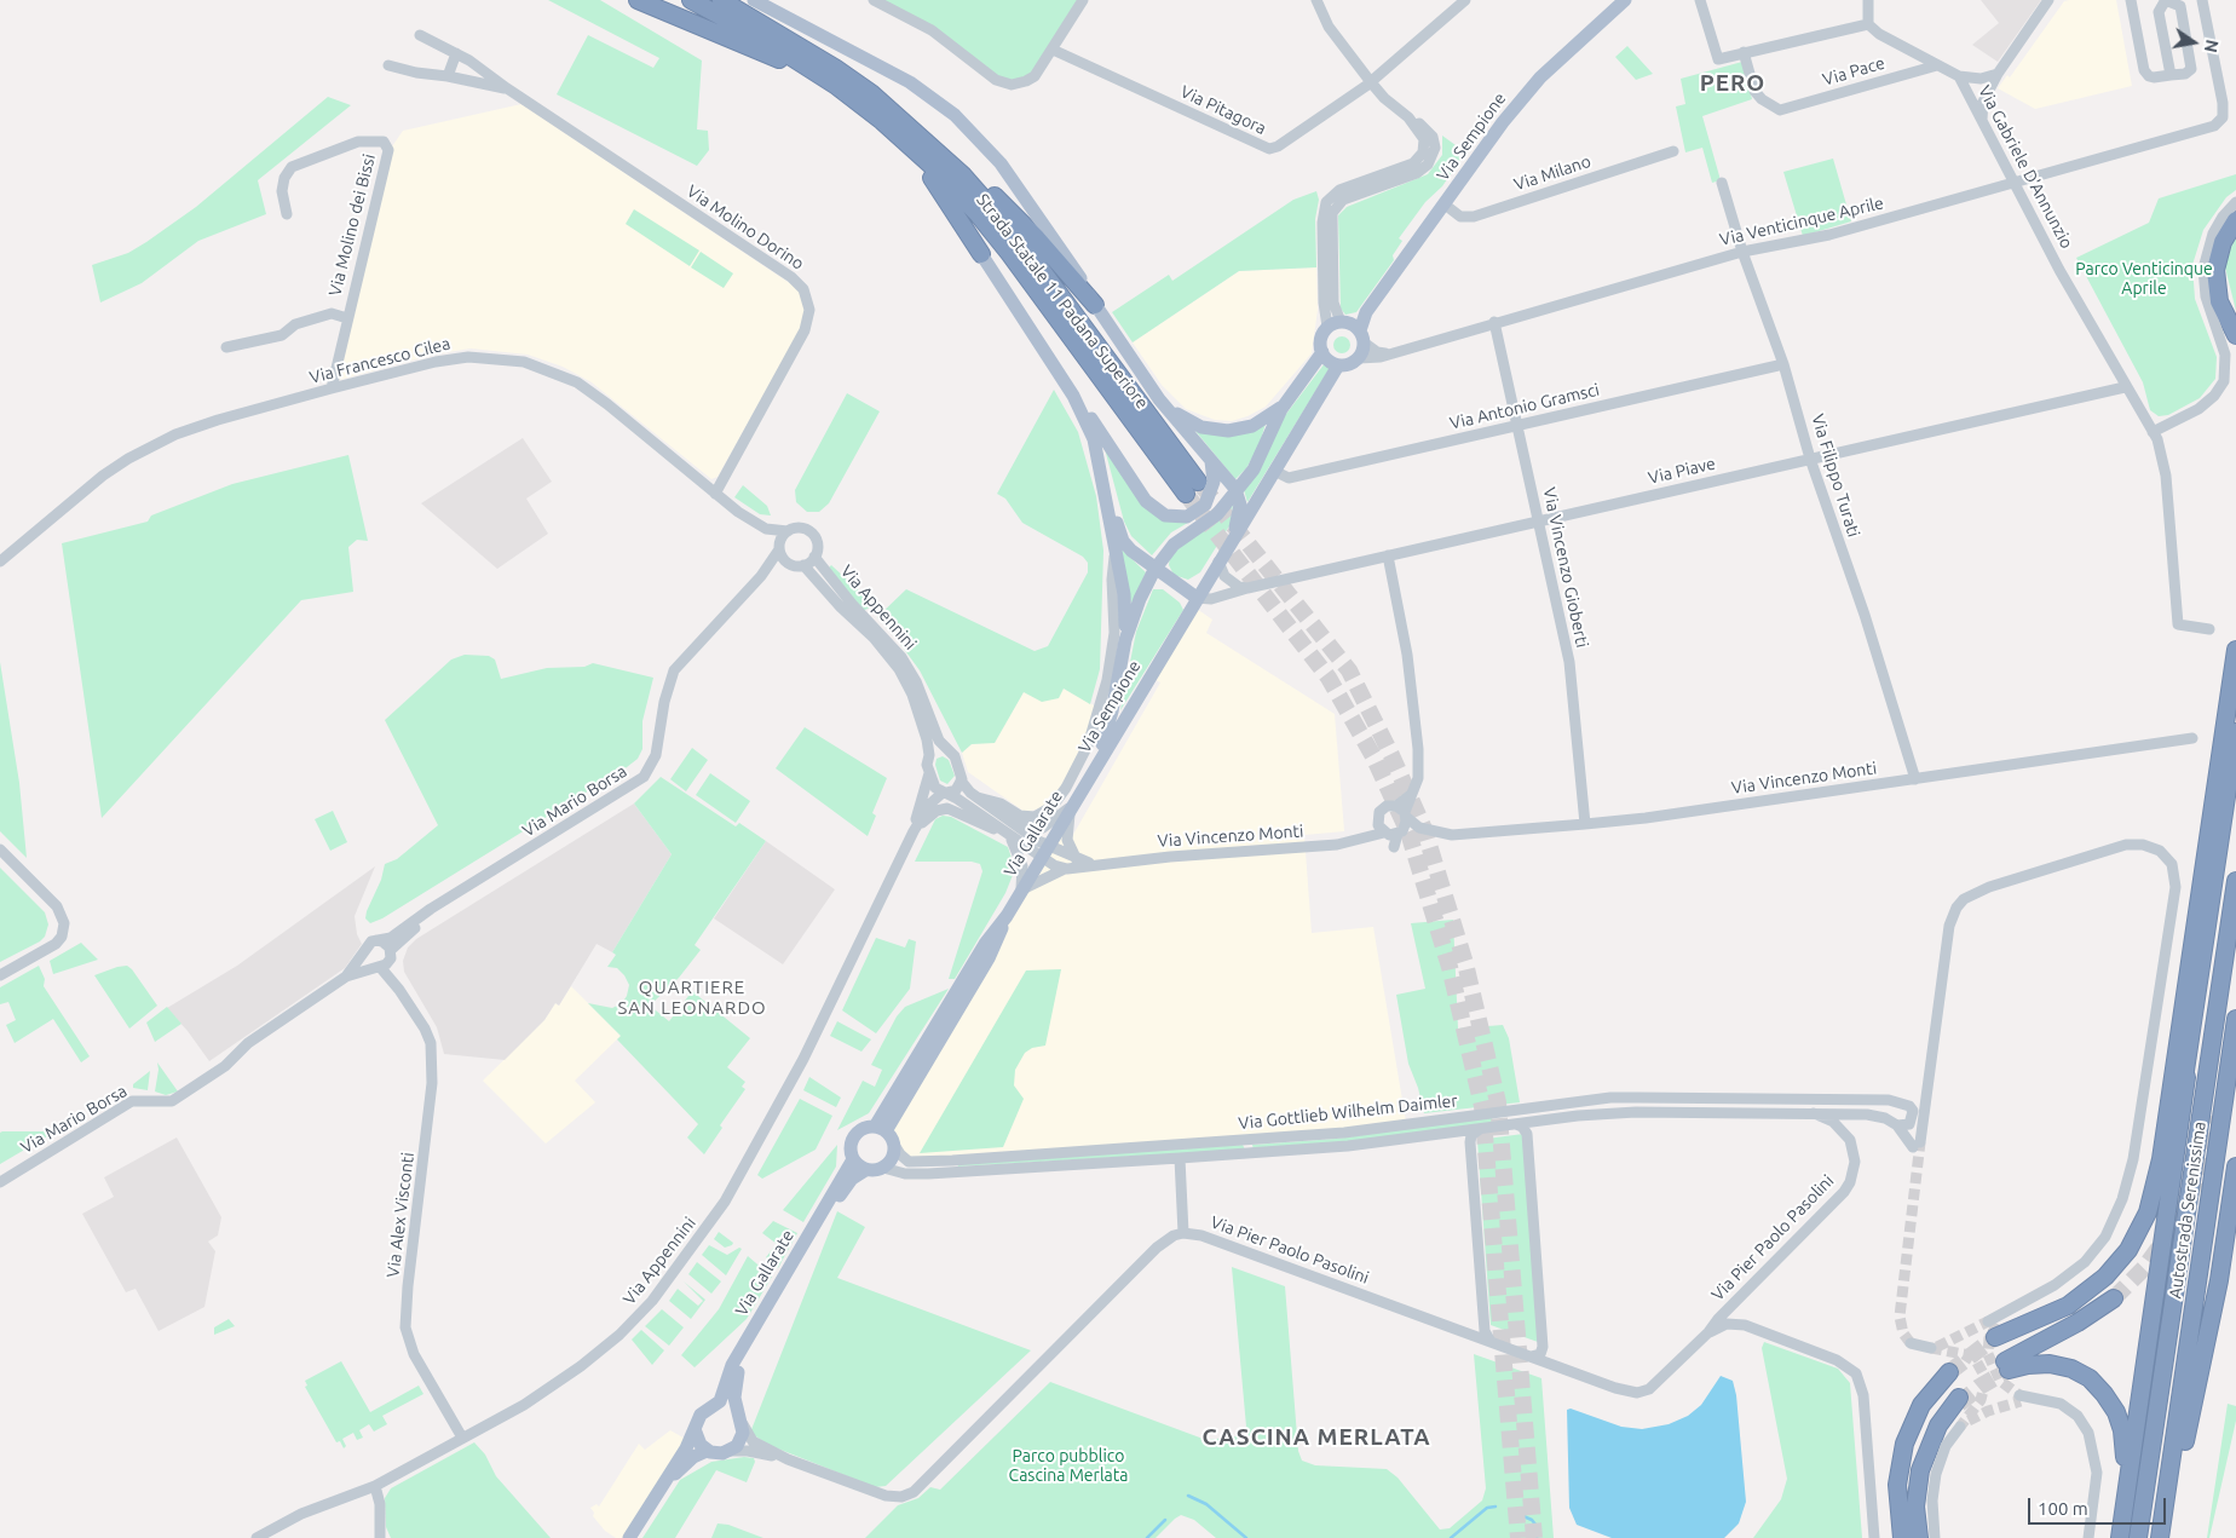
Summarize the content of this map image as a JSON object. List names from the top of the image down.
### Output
{
  "streets": {
    "highway": ["Strada Statale 11 Padana Superiore", "Autostrada Serenissima"],
    "main road": ["Via Sempione", "Via Gallarate"],
    "street": [
      "Via Pace",
      "Via Pitagora",
      "Via Gabriele D'Annunzio",
      "Via Milano",
      "Via Venticinque Aprile",
      "Via Molino dei Bissi",
      "Via Molino Dorino",
      "Via Francesco Cilea",
      "Via Antonio Gramsci",
      "Via Piave",
      "Via Filippo Turati",
      "Via Vincenzo Gioberti",
      "Via Appennini",
      "Via Vincenzo Monti",
      "Via Mario Borsa",
      "Via Gottlieb Wilhelm Daimler",
      "Via Alex Visconti",
      "Via Pier Paolo Pasolini"
    ]
  },
  "crossings": [
    ["Via Pace", "Via Gabriele D'Annunzio"],
    ["Via Sempione", "Via Milano"],
    ["Via Sempione", "Via Venticinque Aprile"],
    ["Via Sempione", "Via Antonio Gramsci"],
    ["Via Sempione", "Via Piave"],
    ["Via Sempione", "Via Gallarate"],
    ["Via Gabriele D'Annunzio", "Via Venticinque Aprile"],
    ["Via Gabriele D'Annunzio", "Via Piave"],
    ["Via Venticinque Aprile", "Via Filippo Turati"],
    ["Via Venticinque Aprile", "Via Vincenzo Gioberti"],
    ["Via Molino dei Bissi", "Via Francesco Cilea"],
    ["Via Molino Dorino", "Via Francesco Cilea"],
    ["Via Francesco Cilea", "Via Appennini"],
    ["Via Francesco Cilea", "Via Mario Borsa"],
    ["Via Antonio Gramsci", "Via Filippo Turati"],
    ["Via Antonio Gramsci", "Via Vincenzo Gioberti"],
    ["Via Piave", "Via Filippo Turati"],
    ["Via Piave", "Via Vincenzo Gioberti"],
    ["Via Filippo Turati", "Via Vincenzo Monti"],
    ["Via Vincenzo Gioberti", "Via Vincenzo Monti"],
    ["Via Appennini", "Via Vincenzo Monti"],
    ["Via Appennini", "Via Mario Borsa"],
    ["Via Appennini", "Via Gallarate"],
    ["Via Appennini", "Via Alex Visconti"],
    ["Via Vincenzo Monti", "Via Gallarate"],
    ["Via Mario Borsa", "Via Alex Visconti"],
    ["Via Gallarate", "Via Gottlieb Wilhelm Daimler"],
    ["Via Gallarate", "Via Pier Paolo Pasolini"],
    ["Via Gottlieb Wilhelm Daimler", "Via Pier Paolo Pasolini"]
  ],
  "districts": ["PERO", "QUARTIERE SAN LEONARDO", "CASCINA MERLATA"],
  "parks": ["Parco Venticinque Aprile", "Parco pubblico Cascina Merlata"],
  "scale_bar": "100 m",
  "north": "right"
}
